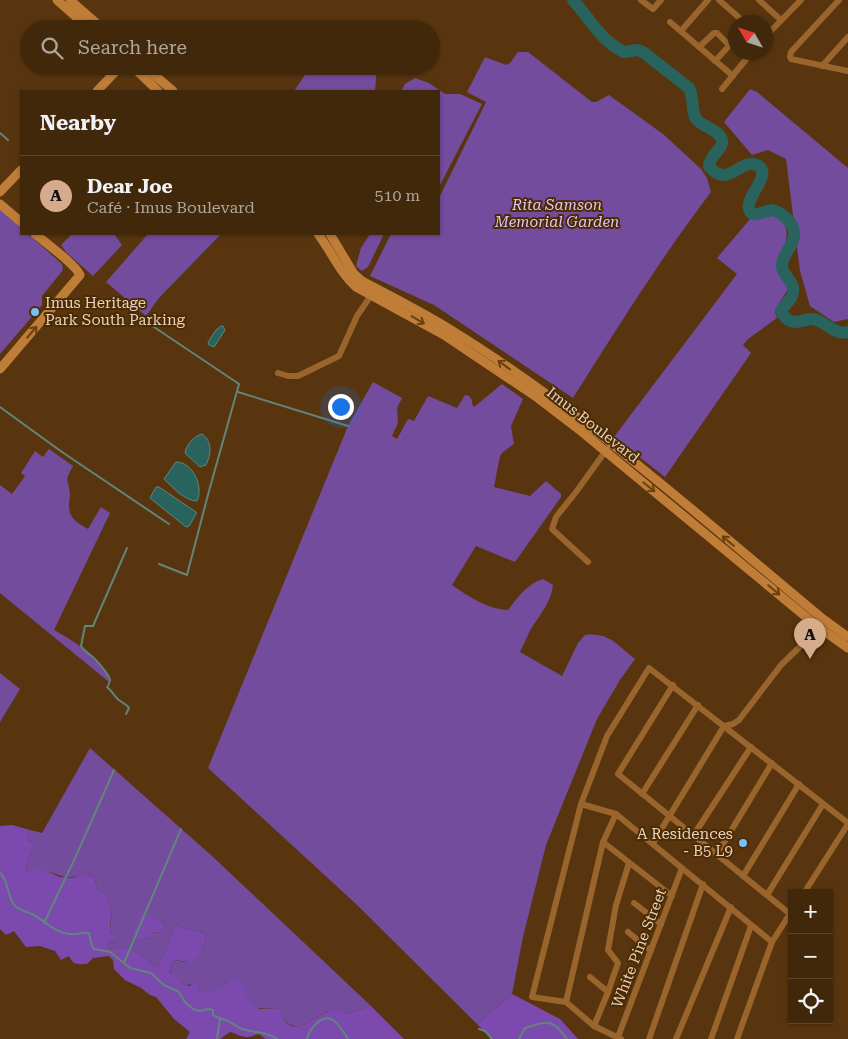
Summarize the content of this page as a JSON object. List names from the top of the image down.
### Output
{
  "streets": {
    "main road": ["Imus Boulevard"],
    "street": ["White Pine Street"]
  },
  "parks": ["Rita Samson Memorial Garden"],
  "places": ["Imus Heritage Park South Parking", "A Residences - B5 L9"],
  "north": "top left",
  "page": {
    "search": "Search here",
    "heading": "Nearby",
    "list": [
      {
        "mark": "A",
        "name": "Dear Joe",
        "note": "Café · Imus Boulevard",
        "value": "510 m"
      }
    ],
    "pins": "A",
    "map_buttons": ["+", "−"]
  }
}
